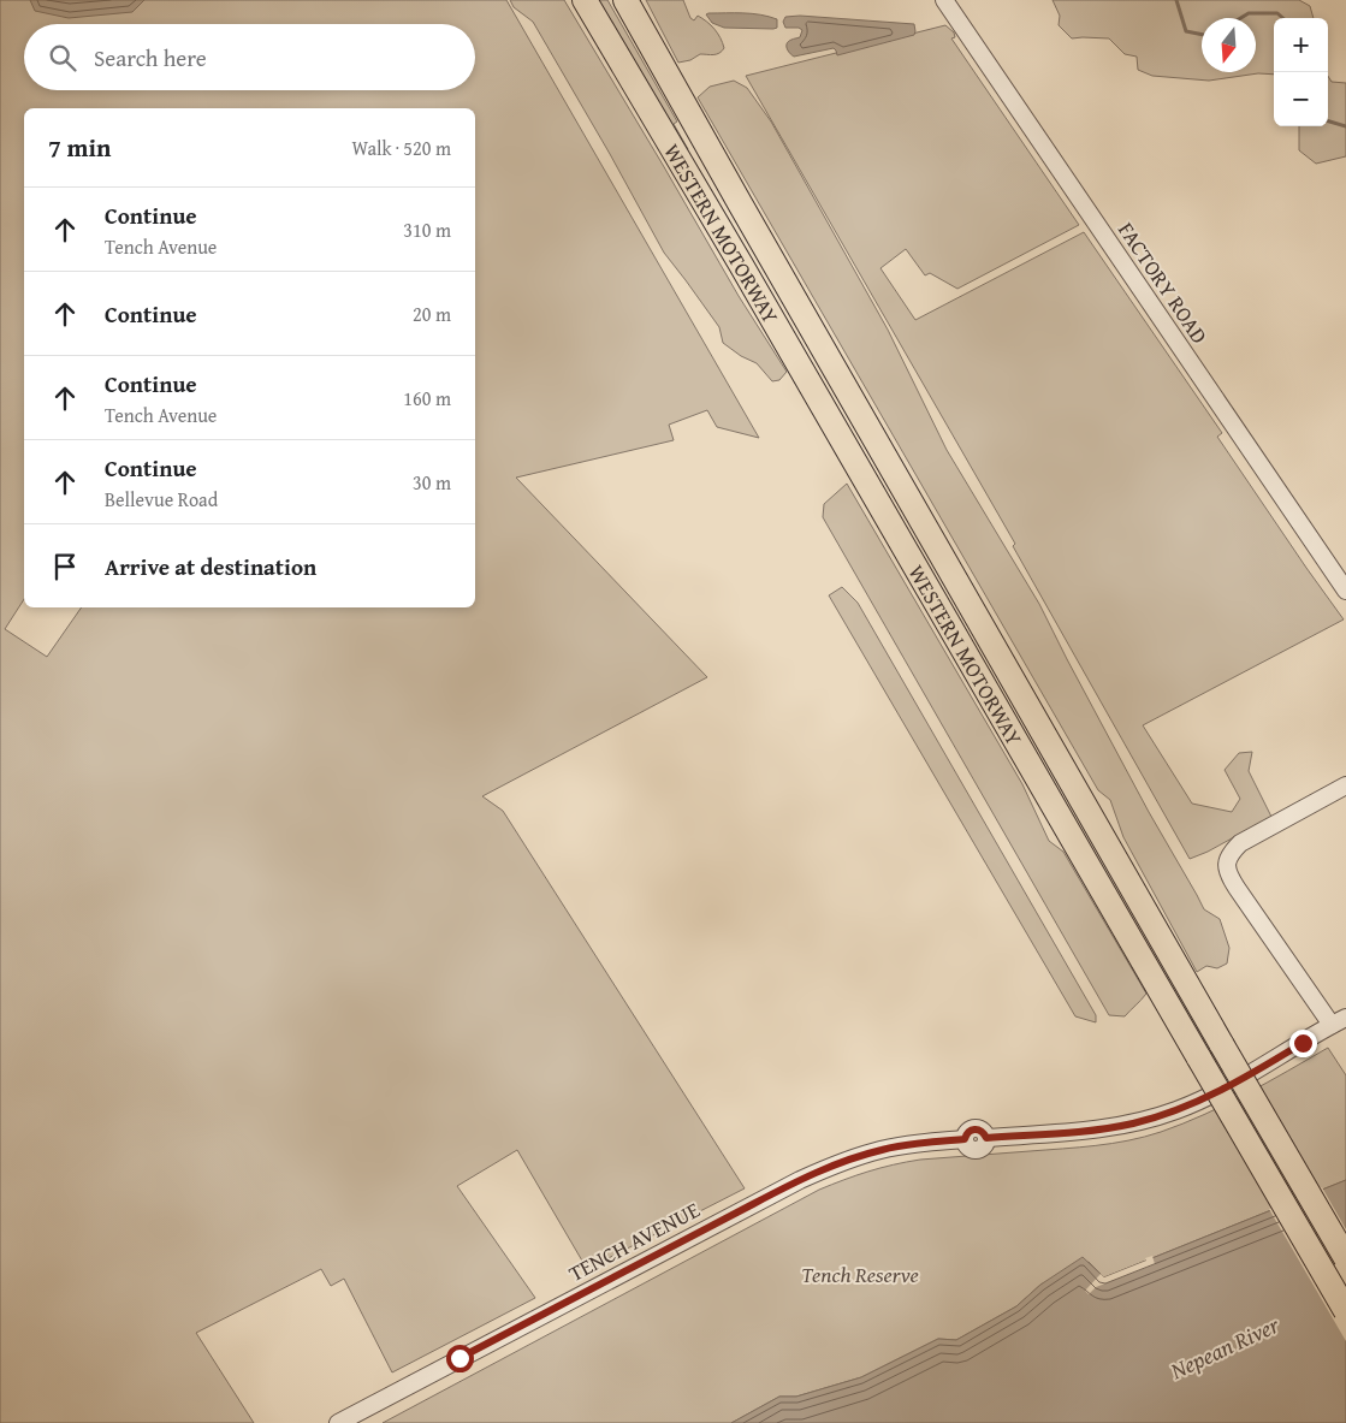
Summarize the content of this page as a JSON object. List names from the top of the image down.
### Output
{
  "streets": {
    "highway": ["WESTERN MOTORWAY"],
    "street": ["FACTORY ROAD", "TENCH AVENUE"]
  },
  "water": ["Nepean River"],
  "parks": ["Tench Reserve"],
  "north": "bottom",
  "page": {
    "map_buttons": ["+", "−"],
    "search": "Search here",
    "heading": ["7 min", "Walk · 520 m"],
    "list": [
      ["Continue", "Tench Avenue", "310 m"],
      ["Continue", "20 m"],
      ["Continue", "Tench Avenue", "160 m"],
      ["Continue", "Bellevue Road", "30 m"],
      "Arrive at destination"
    ]
  }
}
